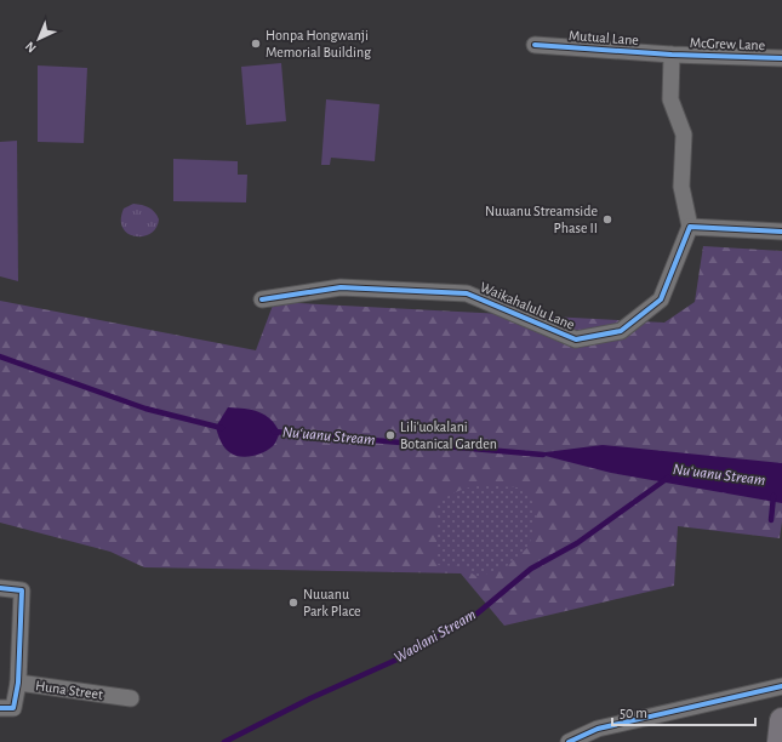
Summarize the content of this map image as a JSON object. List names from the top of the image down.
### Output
{
  "streets": {
    "street": [
      "Mutual Lane",
      "McGrew Lane",
      "Waikahalulu Lane",
      "Huna Street"
    ]
  },
  "crossings": [
    ["Mutual Lane", "McGrew Lane"],
    ["McGrew Lane", "Waikahalulu Lane"]
  ],
  "water": ["Nuʻuanu Stream", "Waolani Stream"],
  "places": [
    "Honpa Hongwanji Memorial Building",
    "Nuuanu Streamside Phase II",
    "Lili'uokalani Botanical Garden",
    "Nuuanu Park Place"
  ],
  "scale_bar": "50 m",
  "north": "bottom left"
}
